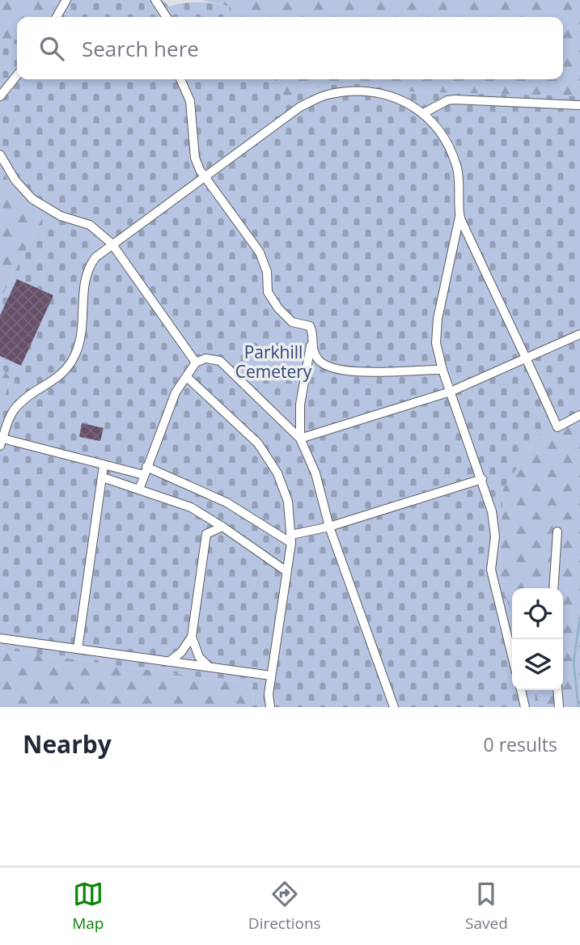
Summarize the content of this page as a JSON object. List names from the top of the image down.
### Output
{
  "parks": ["Parkhill Cemetery"],
  "page": {
    "search": "Search here",
    "heading": ["Nearby", "0 results"],
    "nav": ["Map", "Directions", "Saved"]
  }
}
